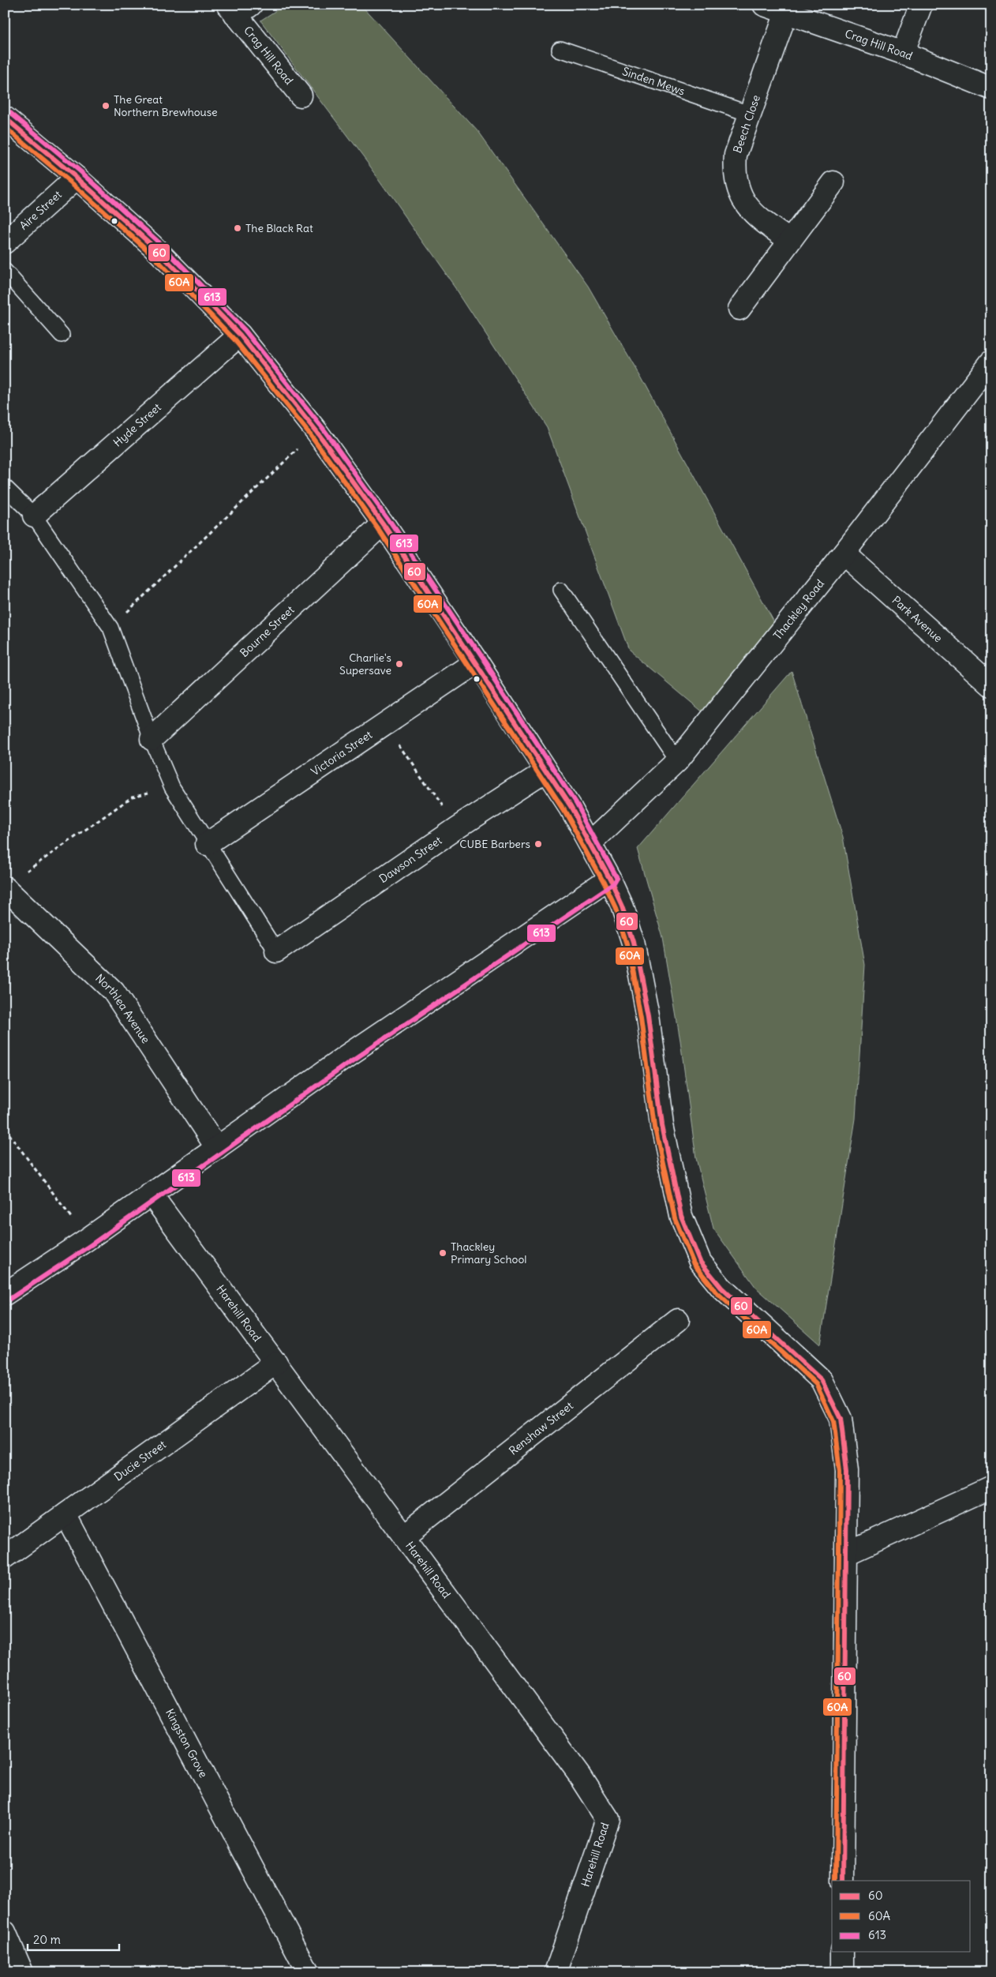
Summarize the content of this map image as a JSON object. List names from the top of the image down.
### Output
{
  "streets": {
    "street": [
      "Crag Hill Road",
      "Beech Close",
      "Aire Street",
      "Hyde Street",
      "Thackley Road",
      "Park Avenue",
      "Bourne Street",
      "Victoria Street",
      "Dawson Street",
      "Northlea Avenue",
      "Harehill Road",
      "Renshaw Street",
      "Ducie Street",
      "Kingston Grove"
    ],
    "lane": ["Sinden Mews"]
  },
  "crossings": [
    ["Crag Hill Road", "Beech Close"],
    ["Sinden Mews", "Beech Close"],
    ["Thackley Road", "Park Avenue"],
    ["Harehill Road", "Renshaw Street"],
    ["Harehill Road", "Ducie Street"],
    ["Ducie Street", "Kingston Grove"]
  ],
  "places": [
    "The Great Northern Brewhouse",
    "The Black Rat",
    "Charlie's Supersave",
    "CUBE Barbers",
    "Thackley Primary School"
  ],
  "lines": ["transit line 613", "transit line 60", "transit line 60A"],
  "legend": ["60", "60A", "613"],
  "scale_bar": "20 m"
}
